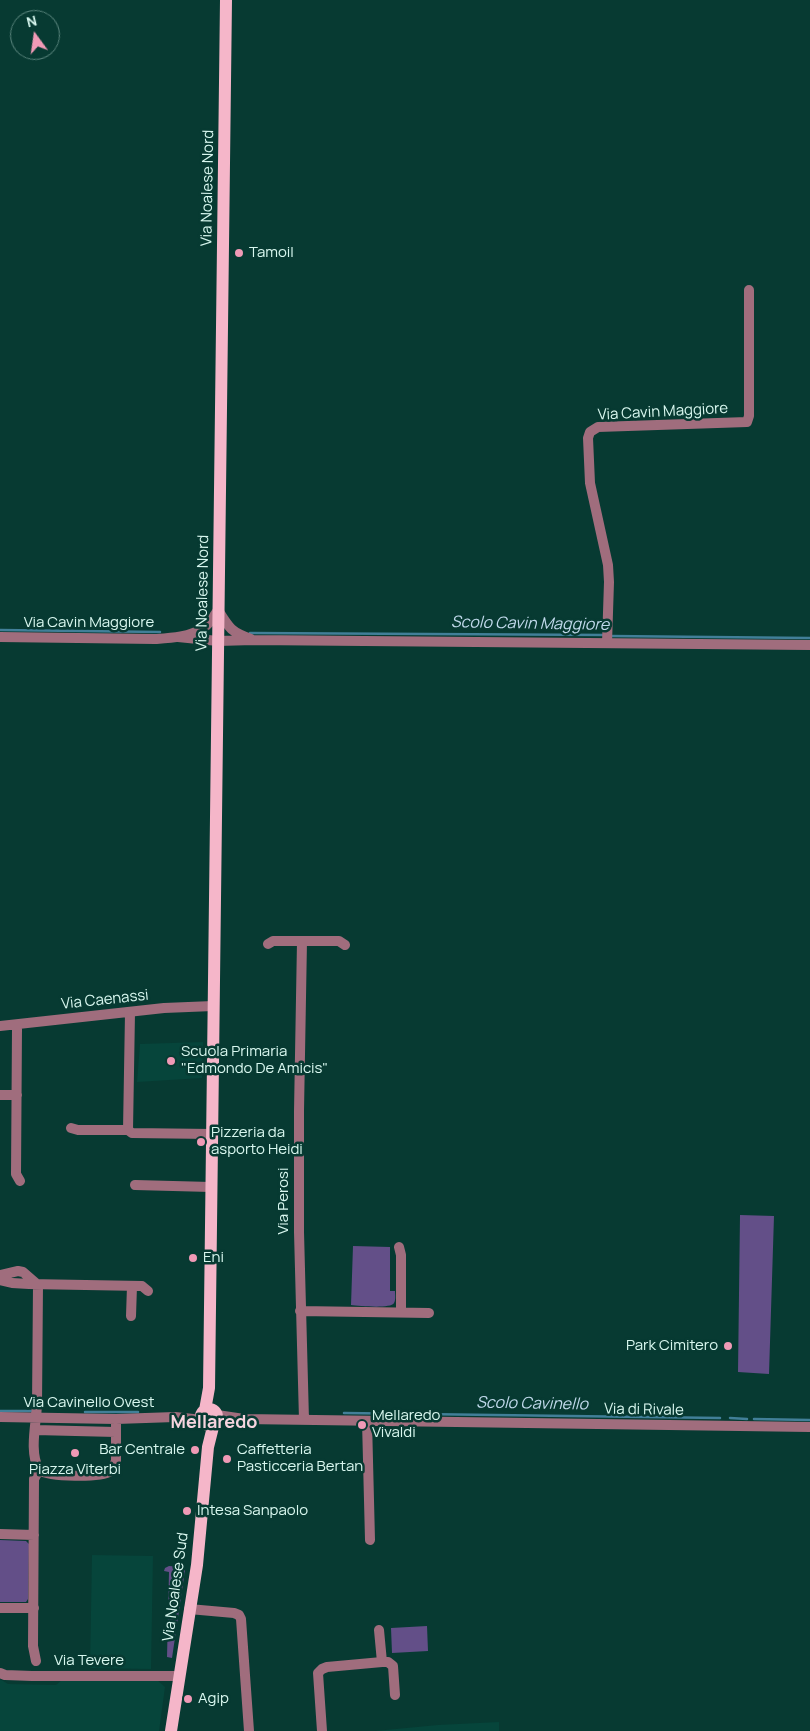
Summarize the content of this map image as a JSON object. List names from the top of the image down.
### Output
{
  "streets": {
    "main road": ["Via Noalese Nord", "Via Noalese Sud"],
    "street": [
      "Via Cavin Maggiore",
      "Via Caenassi",
      "Via Perosi",
      "Via Cavinello Ovest",
      "Via di Rivale",
      "Via Tevere"
    ]
  },
  "crossings": [
    ["Via Noalese Nord", "Via Cavin Maggiore"],
    ["Via Noalese Nord", "Via Caenassi"],
    ["Via Noalese Nord", "Via Cavinello Ovest"],
    ["Via Noalese Nord", "Via di Rivale"],
    ["Via Noalese Nord", "Via Noalese Sud"],
    ["Via Perosi", "Via di Rivale"],
    ["Via Cavinello Ovest", "Via di Rivale"],
    ["Via Cavinello Ovest", "Via Noalese Sud"],
    ["Via di Rivale", "Via Noalese Sud"],
    ["Via Noalese Sud", "Via Tevere"]
  ],
  "districts": ["Mellaredo"],
  "water": ["Scolo Cavin Maggiore", "Scolo Cavinello"],
  "places": [
    "Tamoil",
    "Scuola Primaria \"Edmondo De Amicis\"",
    "Pizzeria da asporto Heidi",
    "Eni",
    "Park Cimitero",
    "Mellaredo Vivaldi",
    "Bar Centrale",
    "Piazza Viterbi",
    "Caffetteria Pasticceria Bertan",
    "Intesa Sanpaolo",
    "Agip"
  ],
  "north": "top"
}
